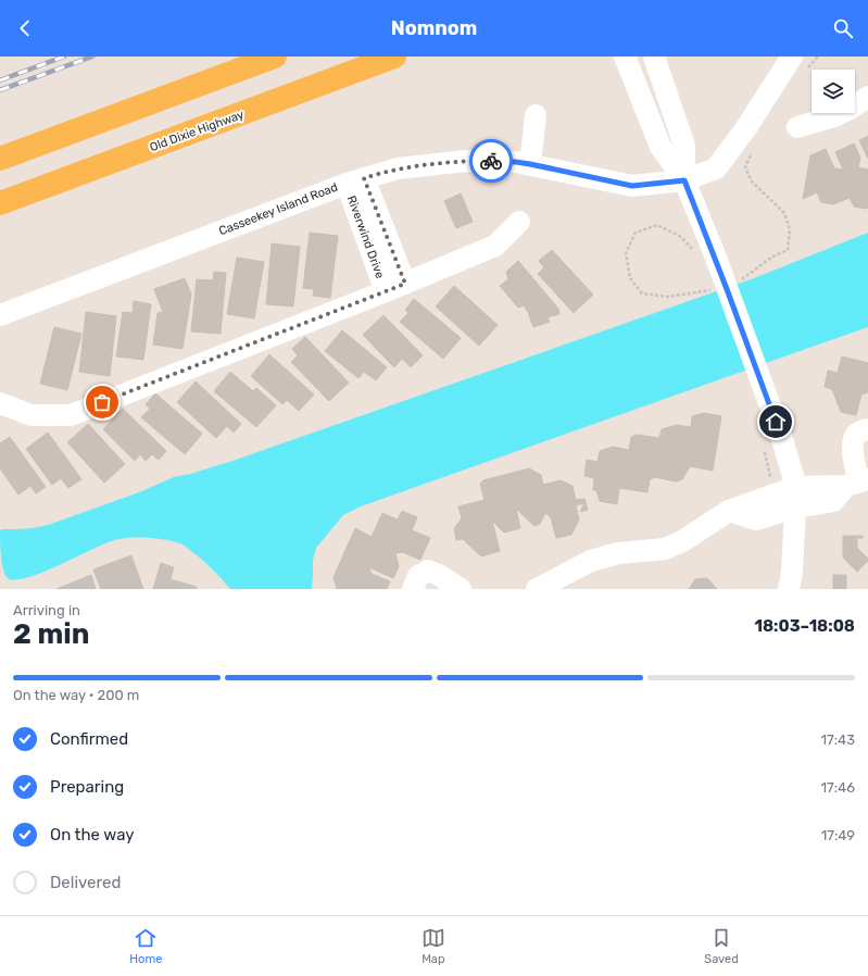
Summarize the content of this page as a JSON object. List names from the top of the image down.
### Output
{
  "streets": {
    "main road": ["Old Dixie Highway"],
    "street": ["Casseekey Island Road", "Riverwind Drive"]
  },
  "crossings": [
    ["Casseekey Island Road", "Riverwind Drive"]
  ],
  "page": {
    "header": "Nomnom",
    "heading": ["2 min", "Arriving in", "18:03–18:08"],
    "bar": "On the way · 200 m",
    "list": [
      ["Confirmed", "17:43"],
      ["Preparing", "17:46"],
      ["On the way", "17:49"],
      "Delivered"
    ],
    "tabs": ["Home", "Map", "Saved"]
  }
}
